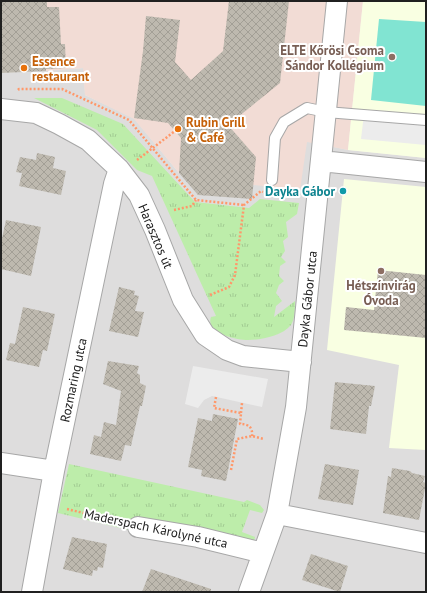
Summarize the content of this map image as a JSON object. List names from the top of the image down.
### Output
{
  "streets": {
    "street": [
      "Harasztos út",
      "Dayka Gábor utca",
      "Rozmaring utca",
      "Maderspach Károlyné utca"
    ]
  },
  "crossings": [
    ["Harasztos út", "Dayka Gábor utca"],
    ["Harasztos út", "Rozmaring utca"],
    ["Dayka Gábor utca", "Maderspach Károlyné utca"],
    ["Rozmaring utca", "Maderspach Károlyné utca"]
  ],
  "places": [
    "ELTE Kőrösi Csoma Sándor Kollégium",
    "Essence restaurant",
    "Rubin Grill & Café",
    "Dayka Gábor",
    "Hétszínvirág Óvoda"
  ]
}
